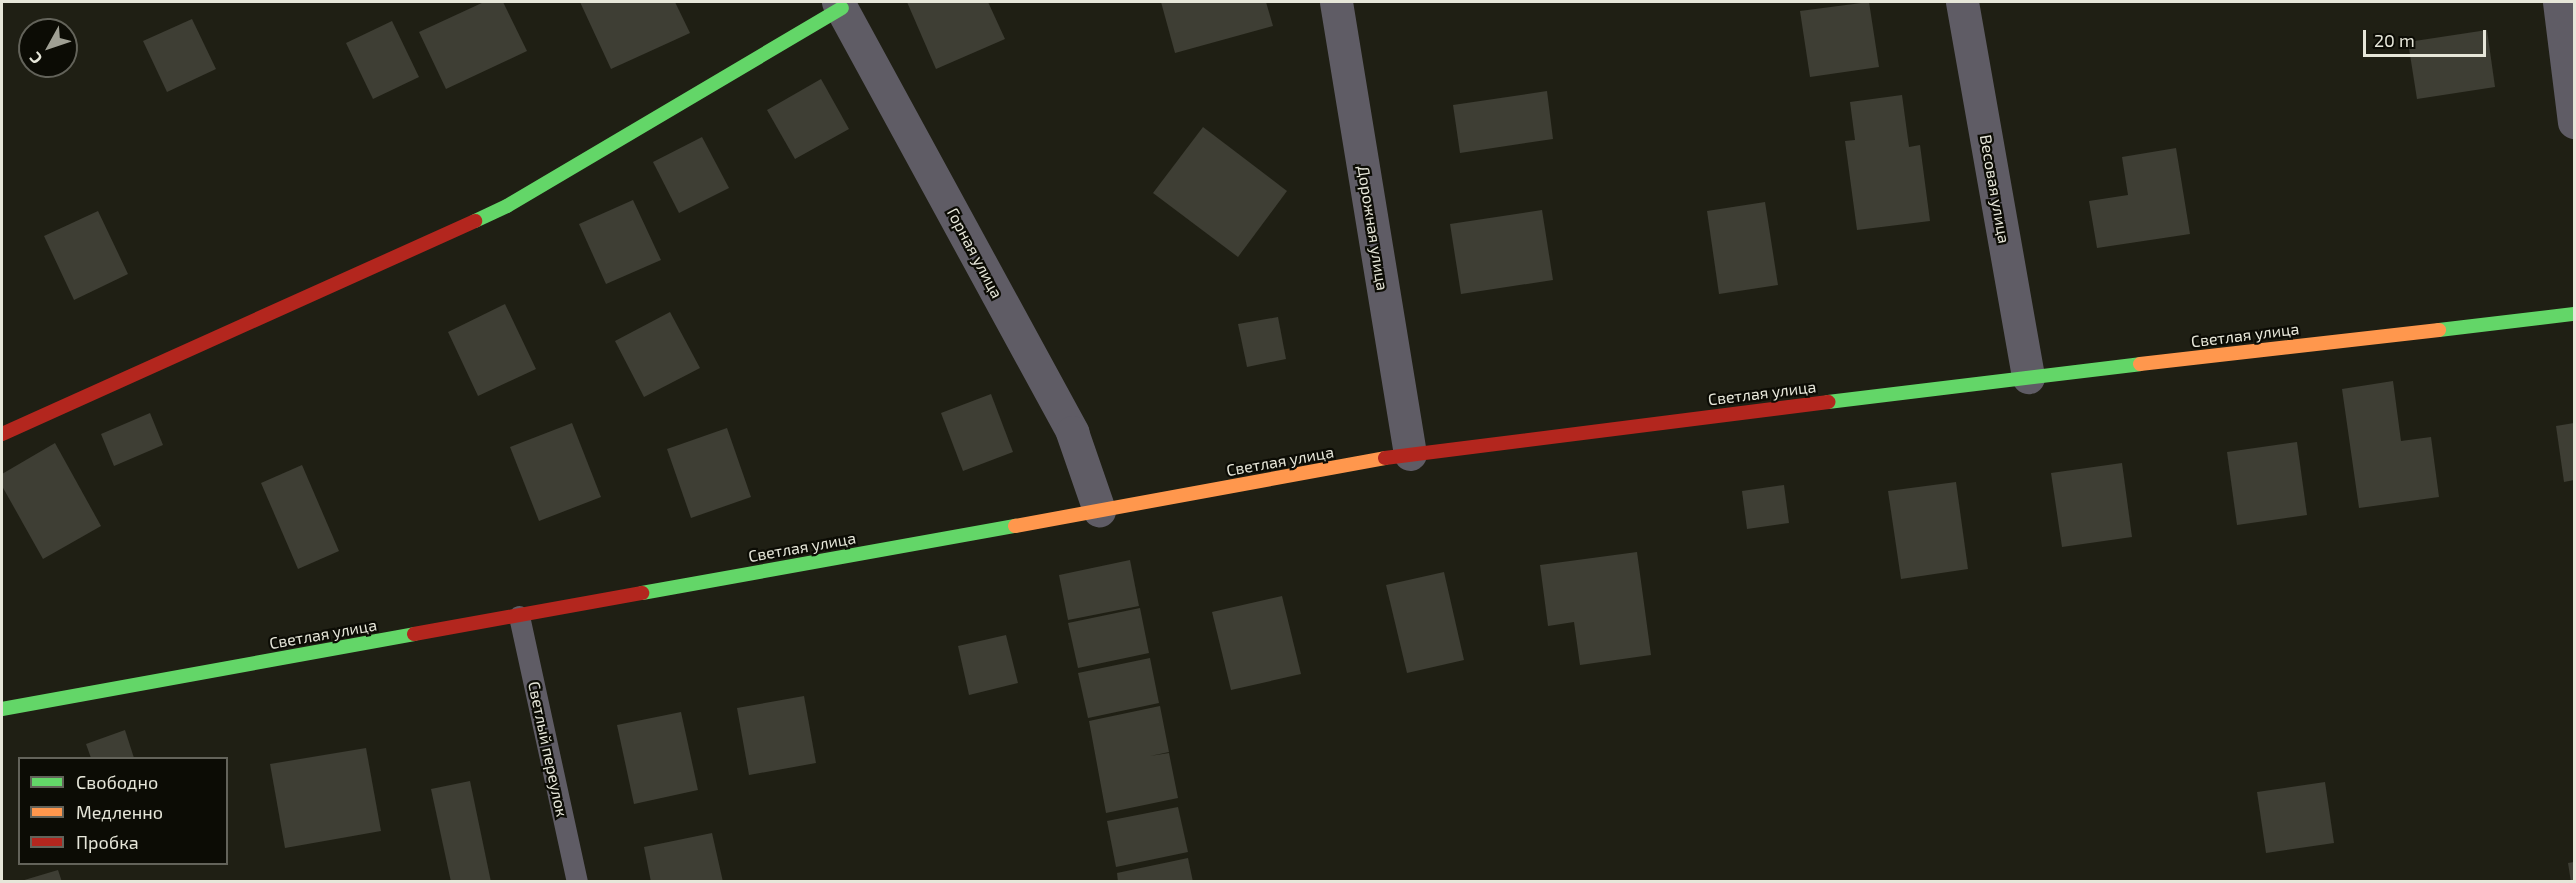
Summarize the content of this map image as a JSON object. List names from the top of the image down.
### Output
{
  "streets": {
    "street": [
      "Весовая улица",
      "Дорожная улица",
      "Горная улица",
      "Светлая улица"
    ],
    "lane": ["Светлый переулок"]
  },
  "crossings": [
    ["Весовая улица", "Светлая улица"],
    ["Дорожная улица", "Светлая улица"],
    ["Горная улица", "Светлая улица"],
    ["Светлая улица", "Светлый переулок"]
  ],
  "legend": ["Свободно", "Медленно", "Пробка"],
  "scale_bar": "20 m",
  "north": "bottom left"
}
